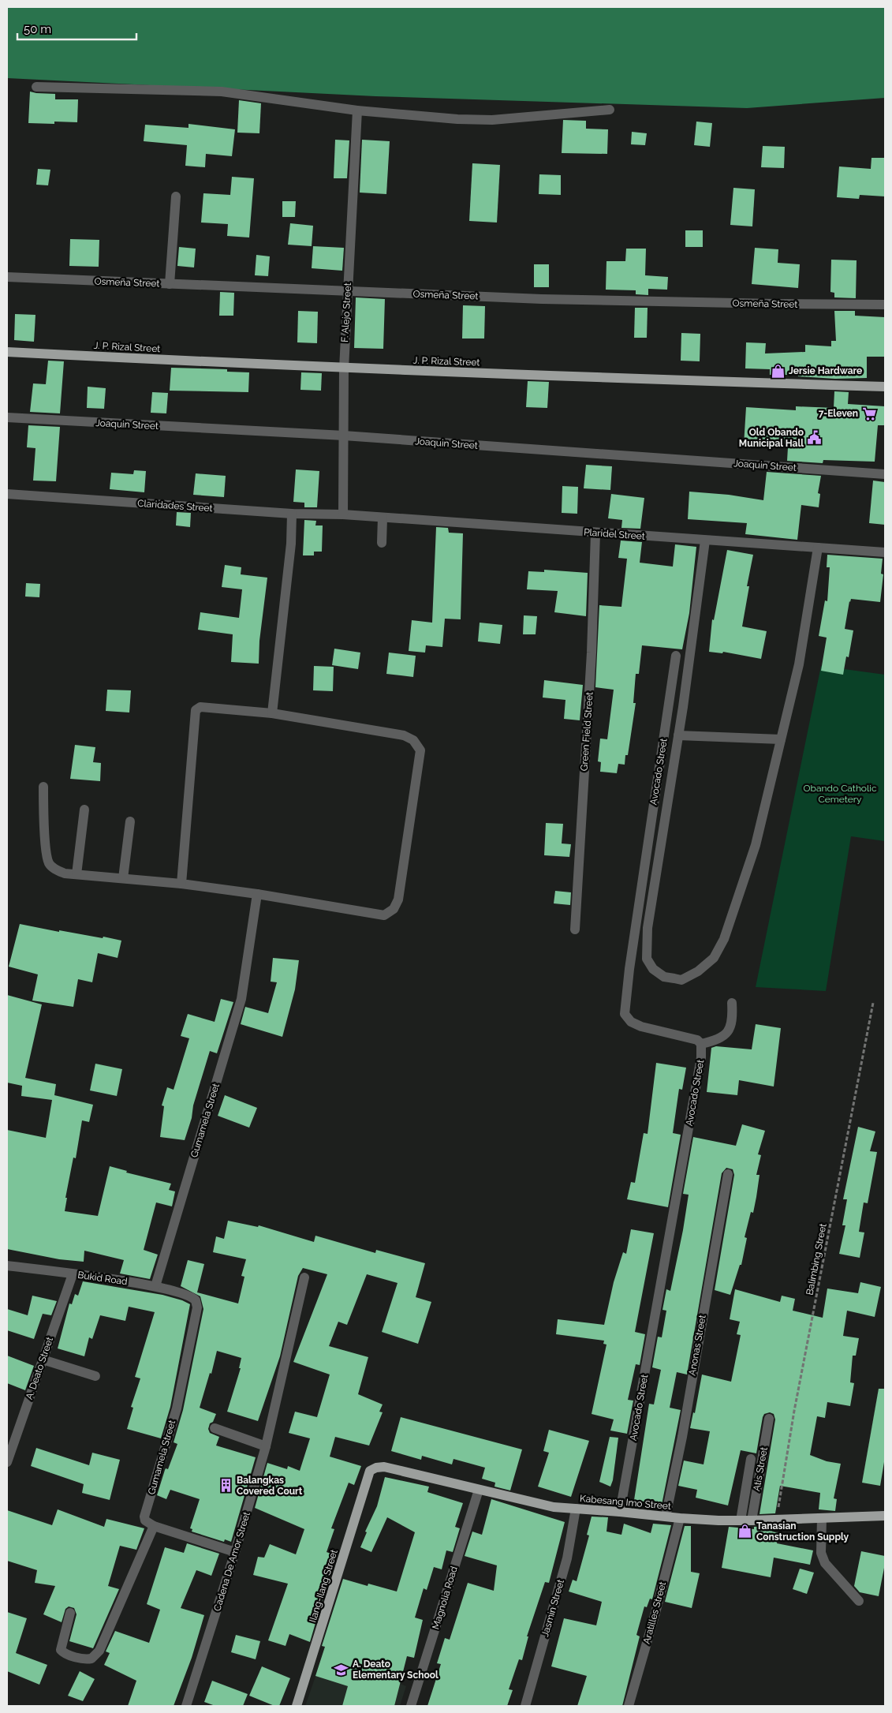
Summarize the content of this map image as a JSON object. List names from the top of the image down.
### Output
{
  "streets": {
    "main road": ["J. P. Rizal Street", "Kabesang Imo Street", "Ilang-Ilang Street"],
    "street": [
      "Osmeña Street",
      "F. Alejo Street",
      "Joaquin Street",
      "Claridades Street",
      "Plaridel Street",
      "Green Field Street",
      "Avocado Street",
      "Gumamela Street",
      "Bukid Road",
      "Anonas Street",
      "A. Deato Street",
      "Atis Street",
      "Cadena De Amor Street",
      "Magnolia Road",
      "Jasmin Street",
      "Aratilles Street"
    ],
    "path": ["Balimbing Street"]
  },
  "crossings": [
    ["Osmeña Street", "F. Alejo Street"],
    ["F. Alejo Street", "J. P. Rizal Street"],
    ["F. Alejo Street", "Joaquin Street"],
    ["F. Alejo Street", "Claridades Street"],
    ["F. Alejo Street", "Plaridel Street"],
    ["Claridades Street", "Plaridel Street"],
    ["Plaridel Street", "Green Field Street"],
    ["Avocado Street", "Kabesang Imo Street"],
    ["Gumamela Street", "Bukid Road"],
    ["Balimbing Street", "Kabesang Imo Street"],
    ["Bukid Road", "A. Deato Street"],
    ["Anonas Street", "Kabesang Imo Street"],
    ["Atis Street", "Kabesang Imo Street"],
    ["Kabesang Imo Street", "Ilang-Ilang Street"],
    ["Kabesang Imo Street", "Magnolia Road"],
    ["Kabesang Imo Street", "Jasmin Street"],
    ["Kabesang Imo Street", "Aratilles Street"]
  ],
  "parks": ["Obando Catholic Cemetery"],
  "places": {
    "shop": ["Jersie Hardware", "Tanasian Construction Supply"],
    "supermarket": ["7-Eleven"],
    "public building": ["Old Obando Municipal Hall"],
    "building": ["Balangkas Covered Court"],
    "school or university": ["A. Deato Elementary School"]
  },
  "scale_bar": "50 m"
}
